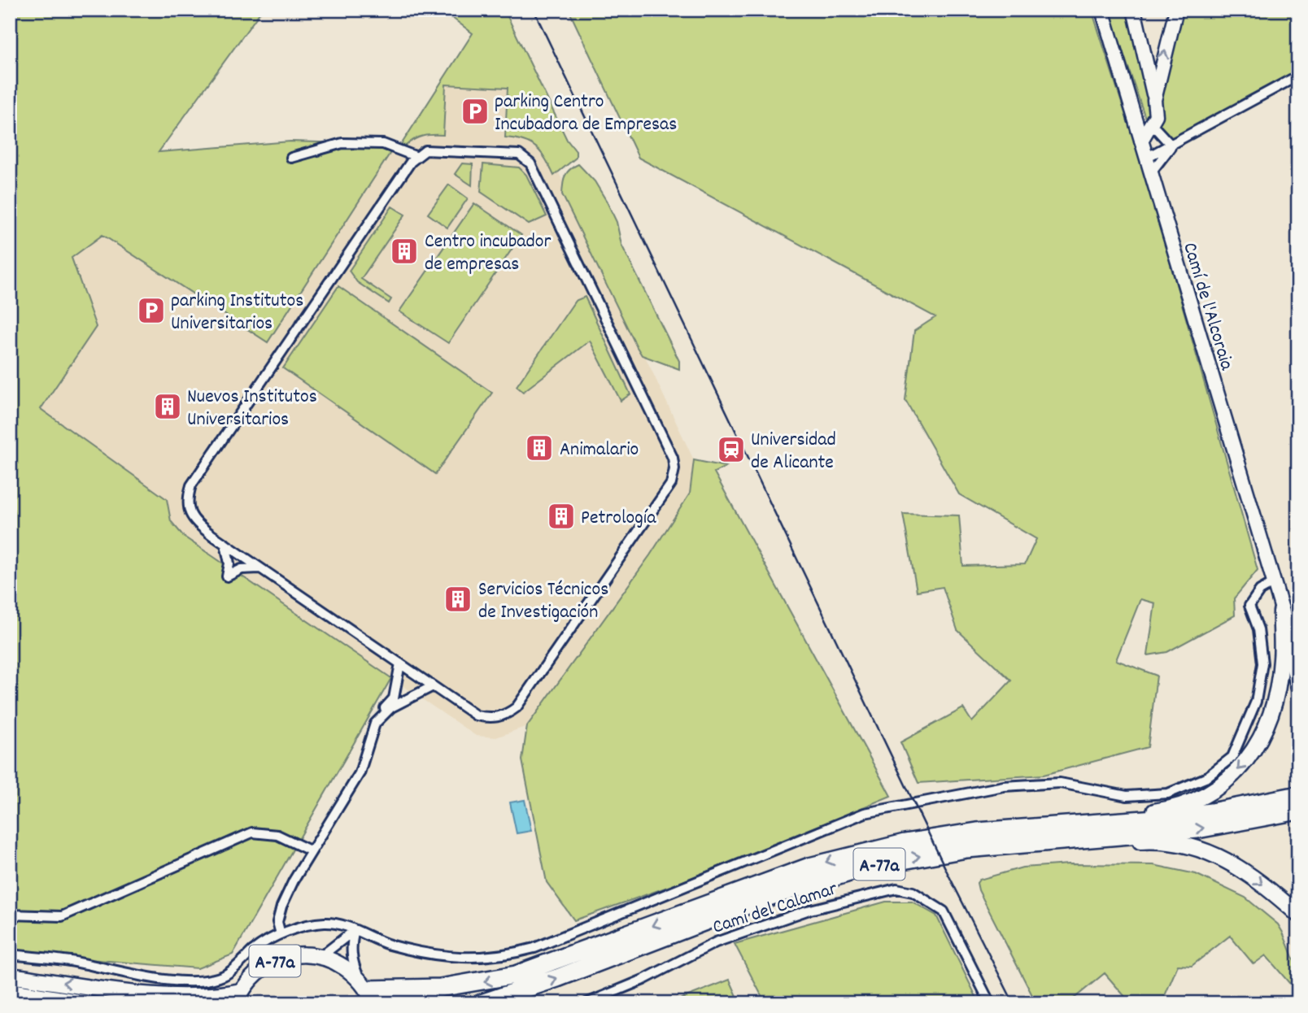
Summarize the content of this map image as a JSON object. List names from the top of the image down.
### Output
{
  "streets": {
    "highway": ["A-77a"],
    "street": ["Camí de l'Alcoraia", "Camí del Calamar"]
  },
  "crossings": [
    ["Camí de l'Alcoraia", "A-77a"]
  ],
  "places": {
    "parking": ["parking Centro Incubadora de Empresas", "parking Institutos Universitarios"],
    "building": [
      "Centro incubador de empresas",
      "Nuevos Institutos Universitarios",
      "Animalario",
      "Petrología",
      "Servicios Técnicos de Investigación"
    ],
    "station": ["Universidad de Alicante"]
  }
}
